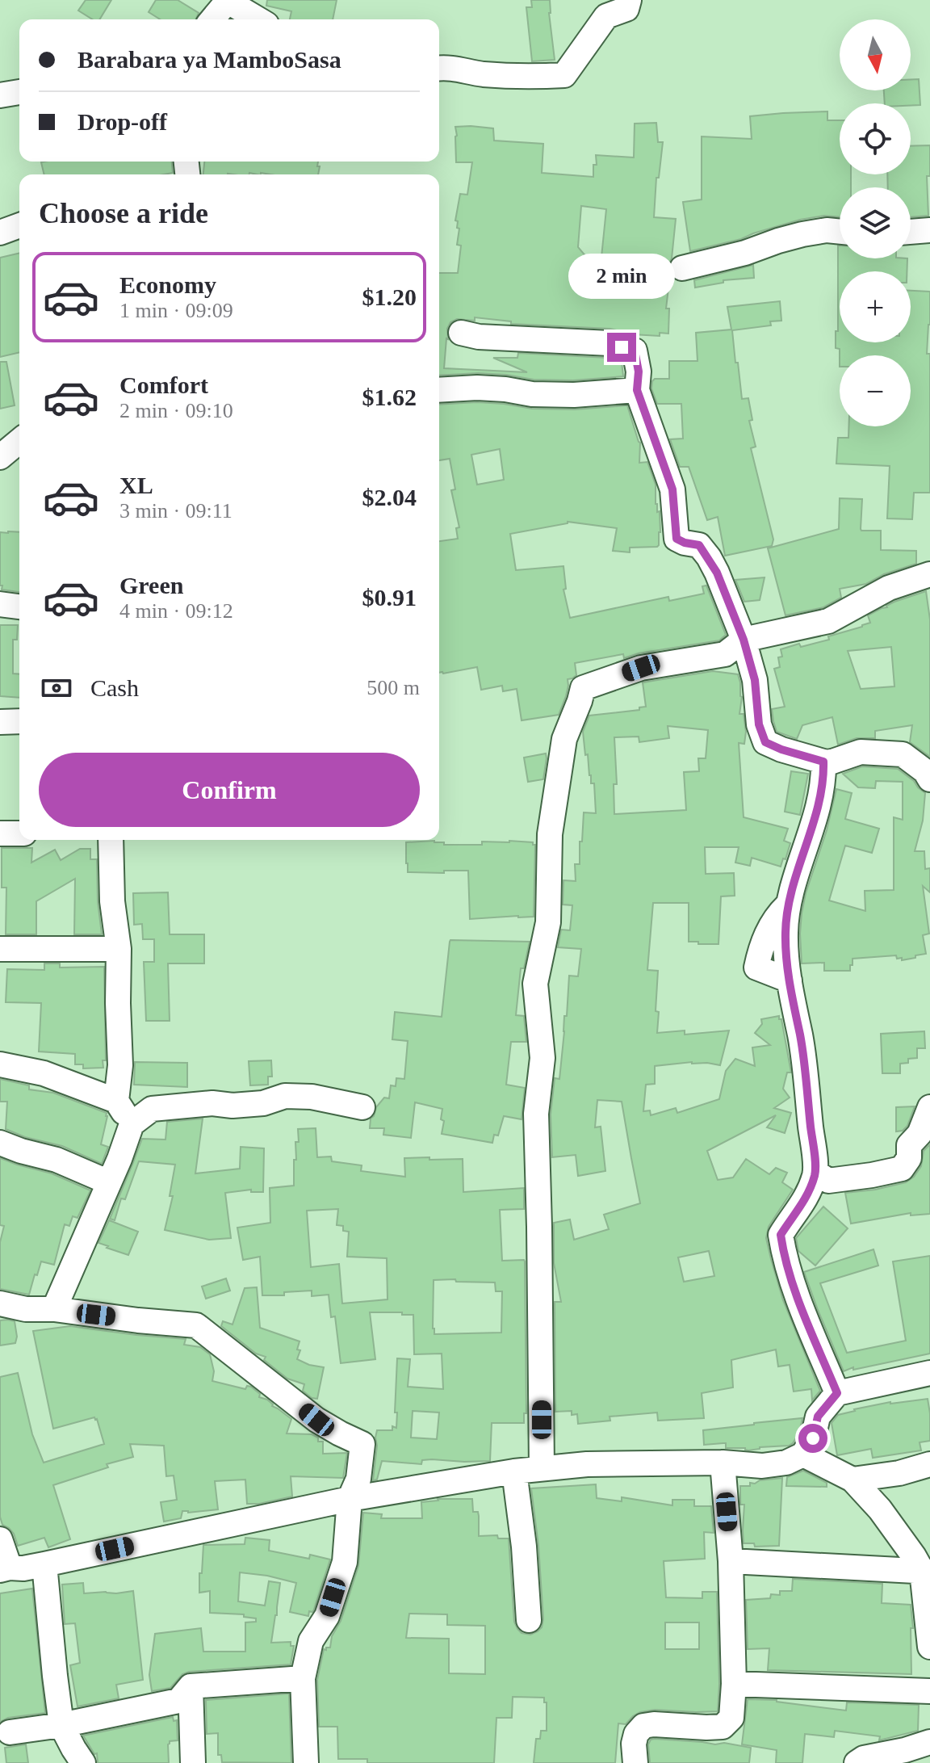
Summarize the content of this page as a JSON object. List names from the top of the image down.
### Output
{
  "north": "bottom",
  "page": {
    "map_buttons": ["+", "−"],
    "banner": ["Barabara ya MamboSasa", "Drop-off"],
    "heading": "Choose a ride",
    "list": [
      {
        "name": "Economy",
        "note": "1 min · 09:09",
        "value": "$1.20"
      },
      {
        "name": "Comfort",
        "note": "2 min · 09:10",
        "value": "$1.62"
      },
      {
        "name": "XL",
        "note": "3 min · 09:11",
        "value": "$2.04"
      },
      {
        "name": "Green",
        "note": "4 min · 09:12",
        "value": "$0.91"
      }
    ],
    "bubble": "2 min",
    "pay": ["Cash", "500 m"],
    "buttons": "Confirm"
  }
}
